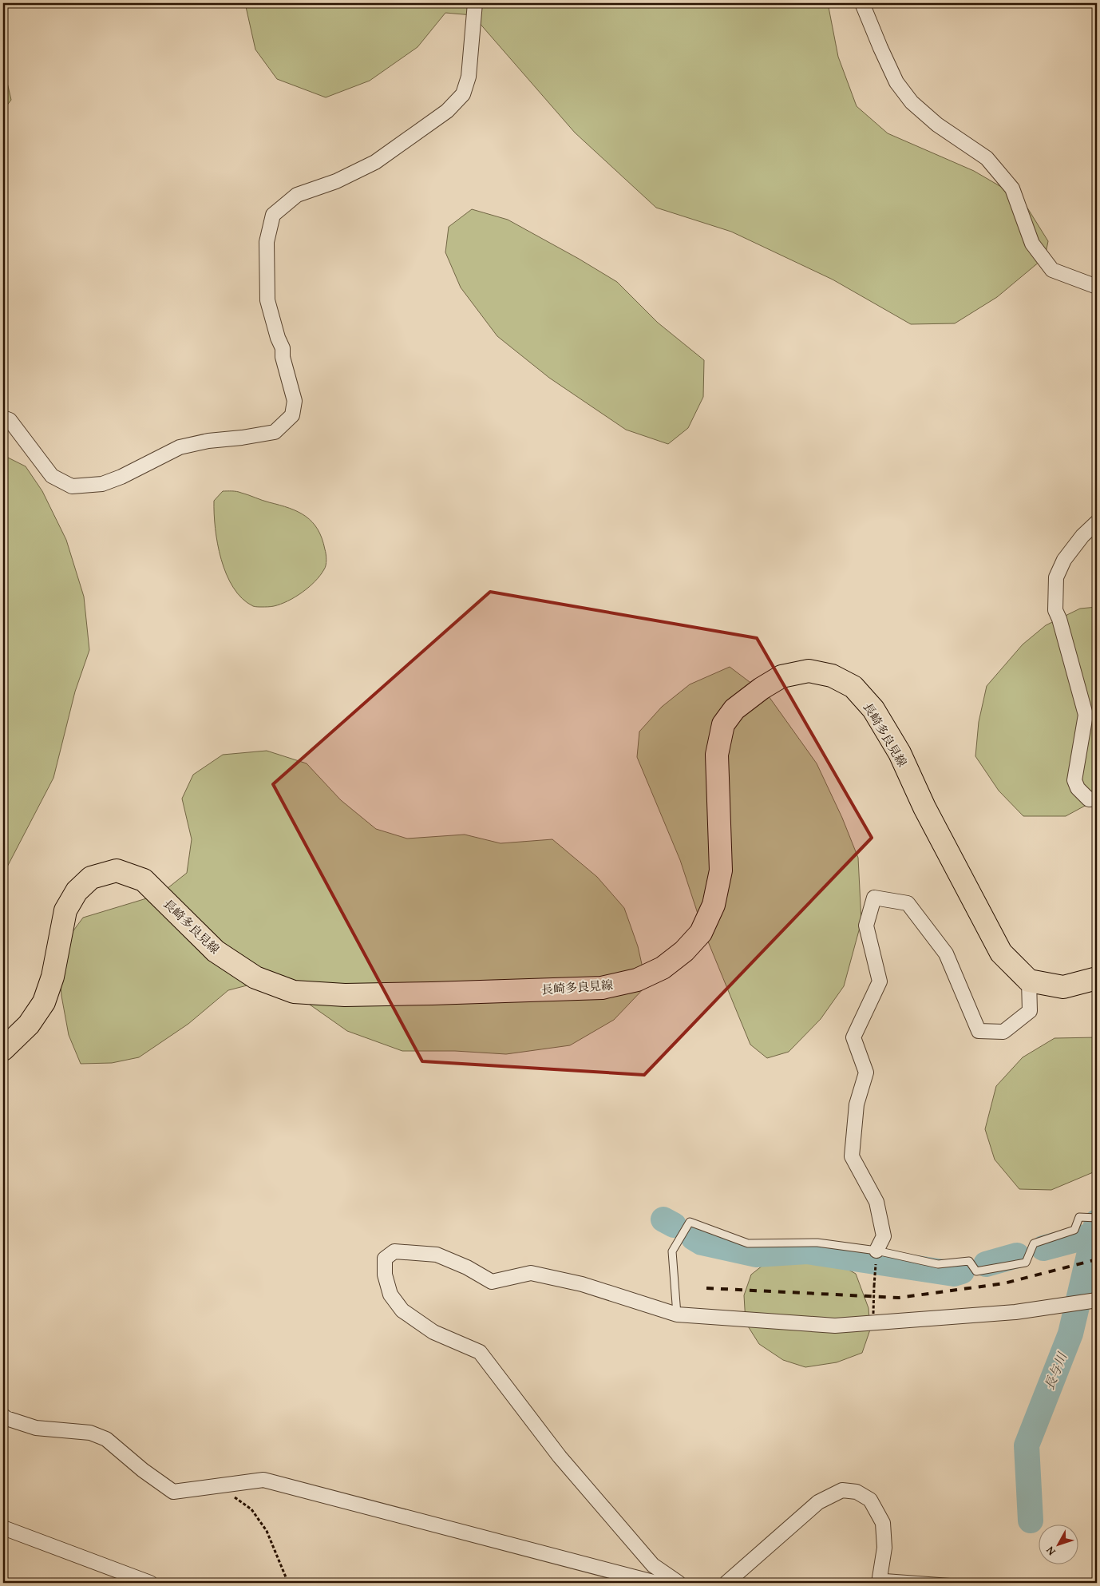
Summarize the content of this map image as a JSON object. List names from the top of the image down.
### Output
{
  "streets": {
    "main road": ["長崎多良見線"]
  },
  "water": ["長与川"],
  "north": "bottom left"
}
